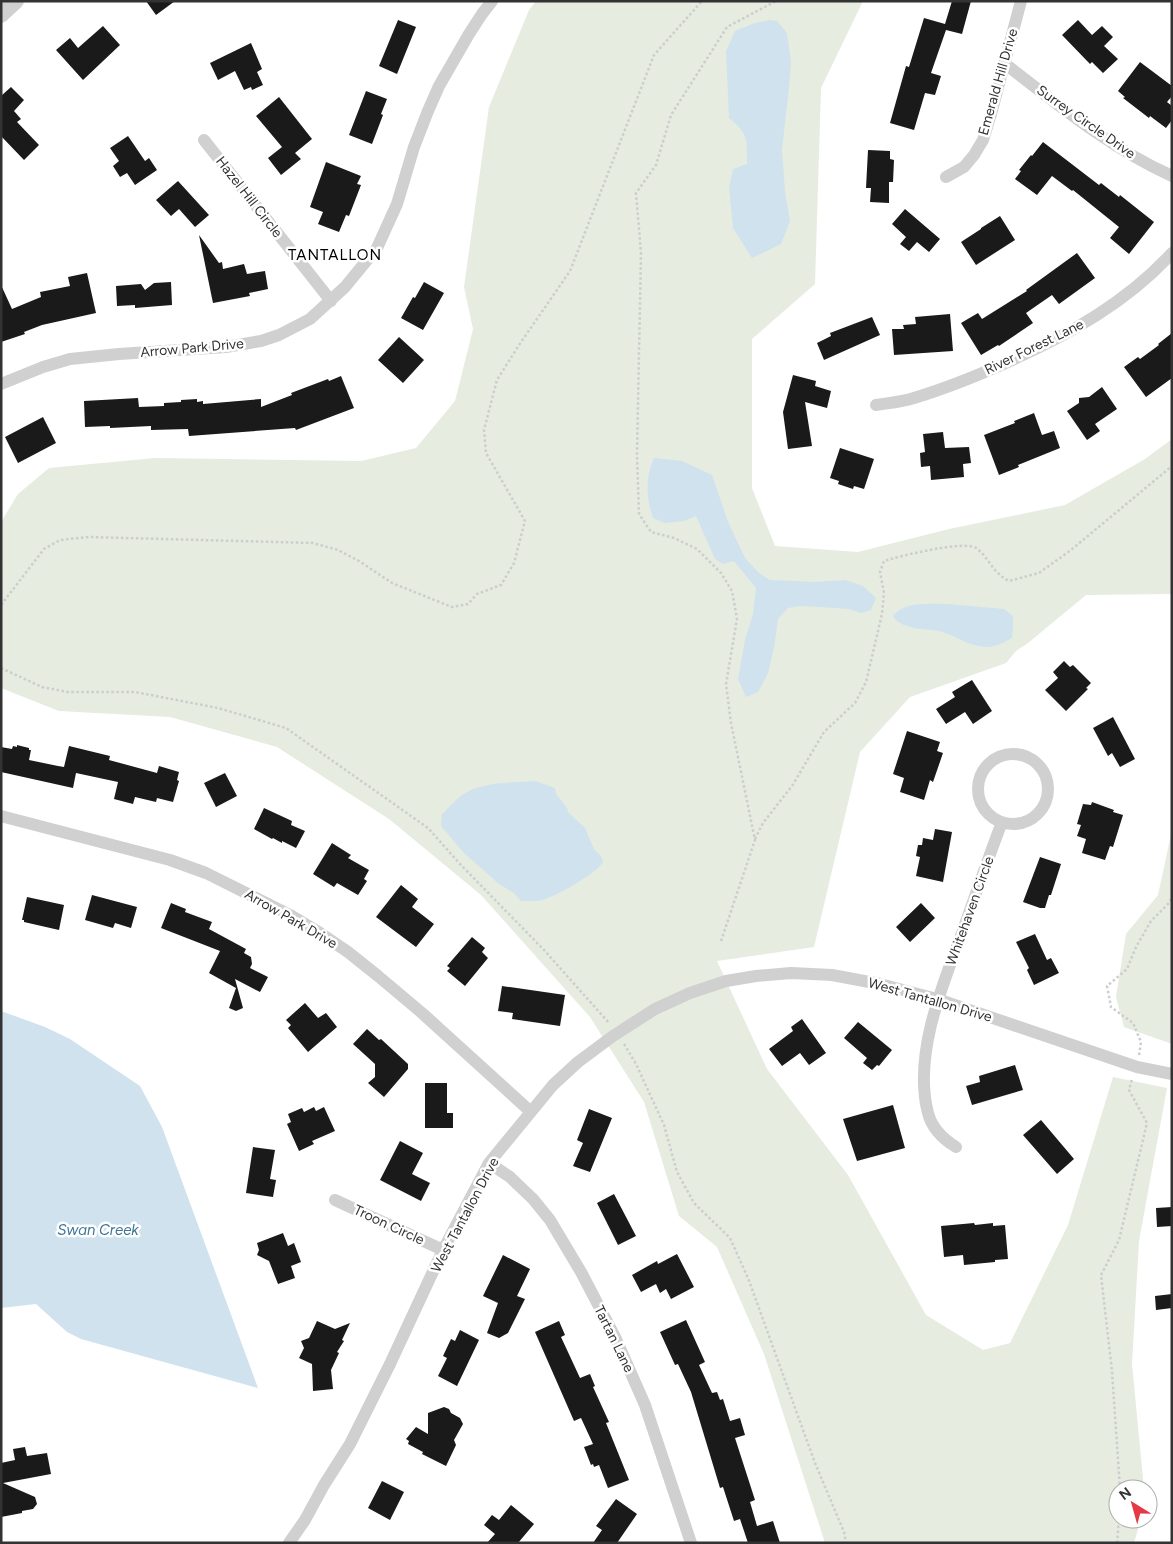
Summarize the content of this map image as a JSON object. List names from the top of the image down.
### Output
{
  "streets": {
    "street": [
      "Emerald Hill Drive",
      "Surrey Circle Drive",
      "Hazel Hill Circle",
      "River Forest Lane",
      "Arrow Park Drive",
      "Whitehaven Circle",
      "West Tantallon Drive",
      "Troon Circle",
      "Tartan Lane"
    ]
  },
  "crossings": [
    ["Emerald Hill Drive", "Surrey Circle Drive"],
    ["Hazel Hill Circle", "Arrow Park Drive"],
    ["Arrow Park Drive", "West Tantallon Drive"],
    ["Whitehaven Circle", "West Tantallon Drive"],
    ["West Tantallon Drive", "Troon Circle"],
    ["West Tantallon Drive", "Tartan Lane"]
  ],
  "districts": ["TANTALLON"],
  "water": ["Swan Creek"],
  "north": "top left"
}
